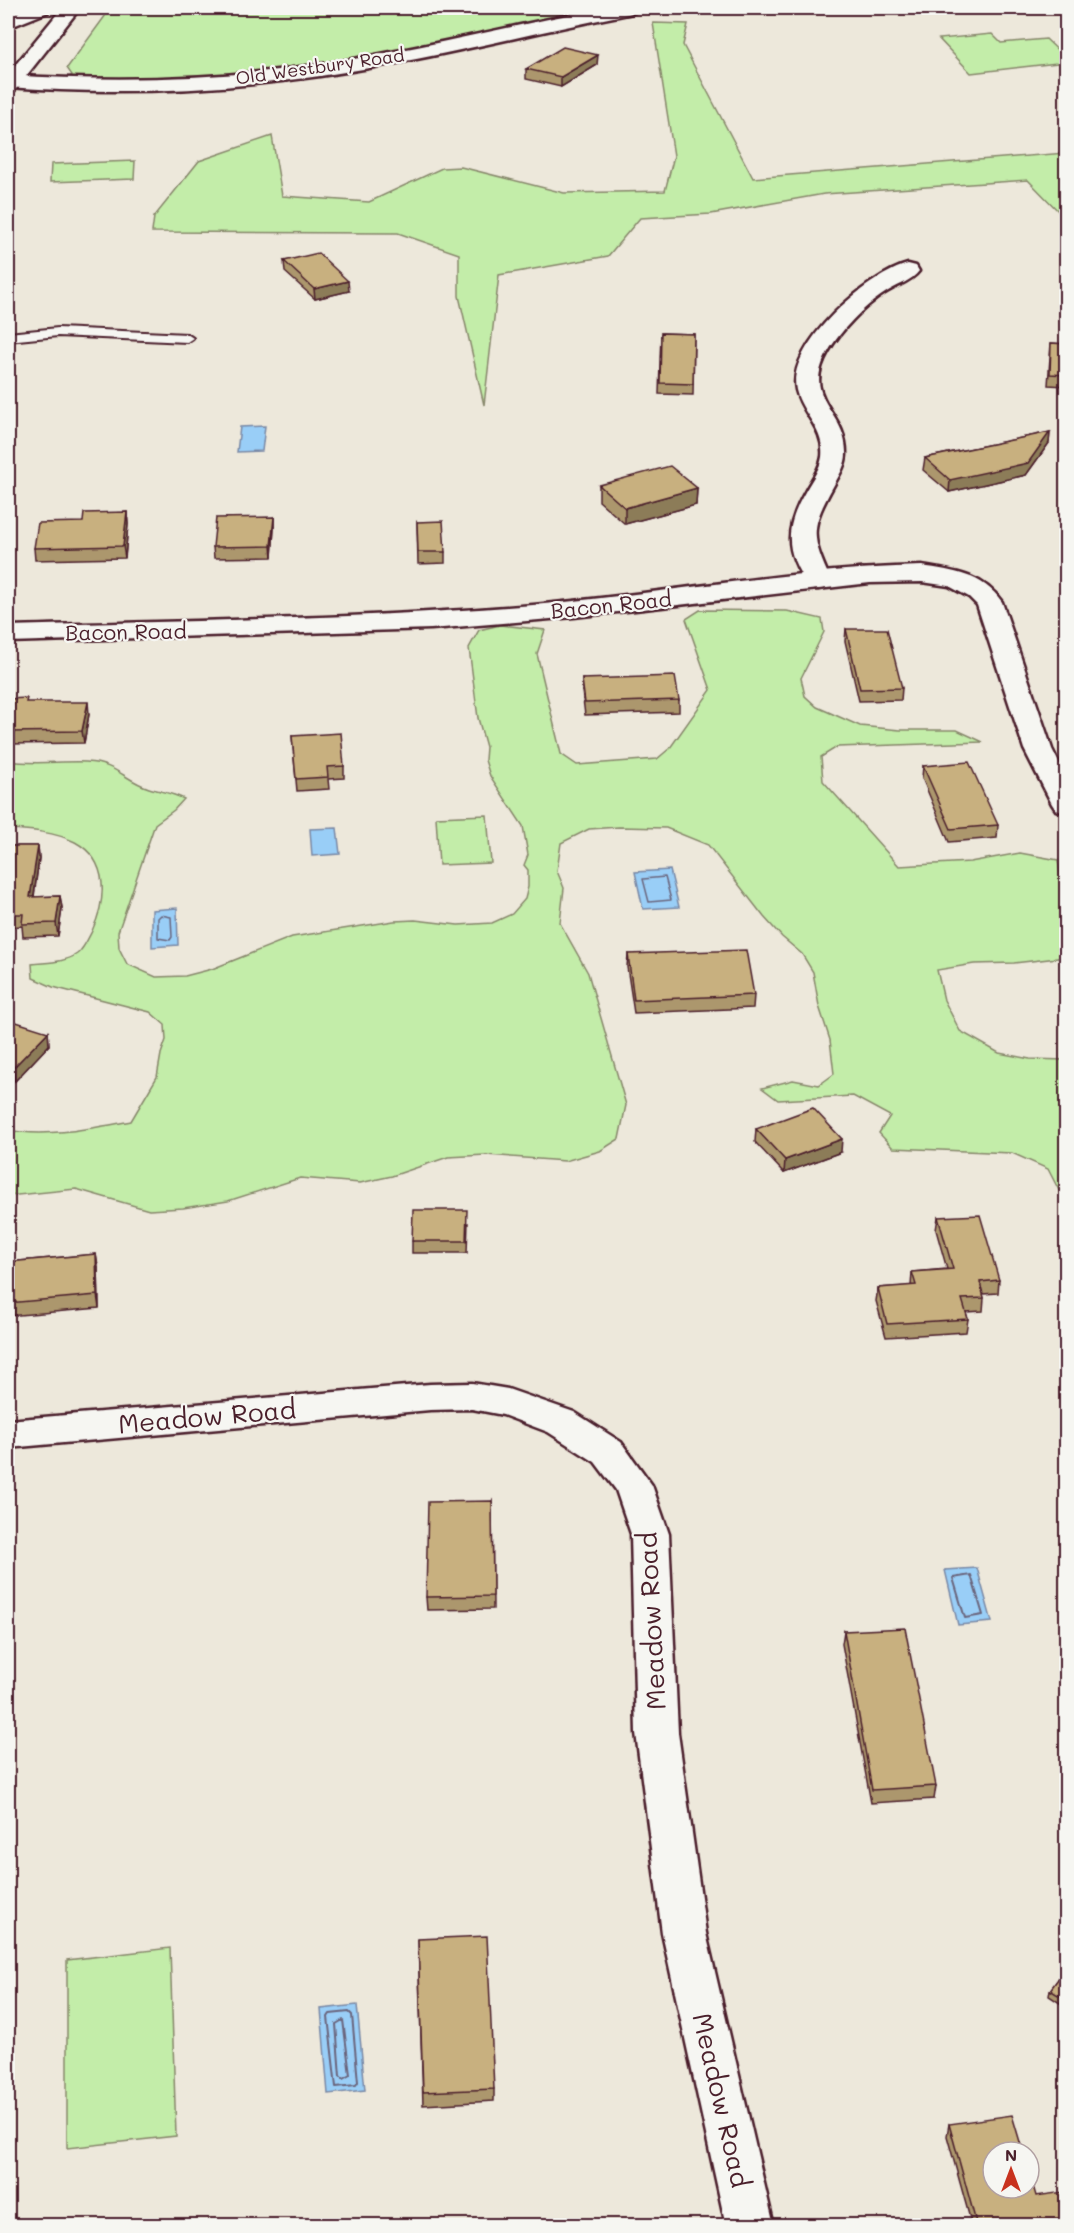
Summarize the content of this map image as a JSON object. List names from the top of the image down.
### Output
{
  "streets": {
    "main road": ["Old Westbury Road", "Bacon Road", "Meadow Road"]
  },
  "north": "top"
}
